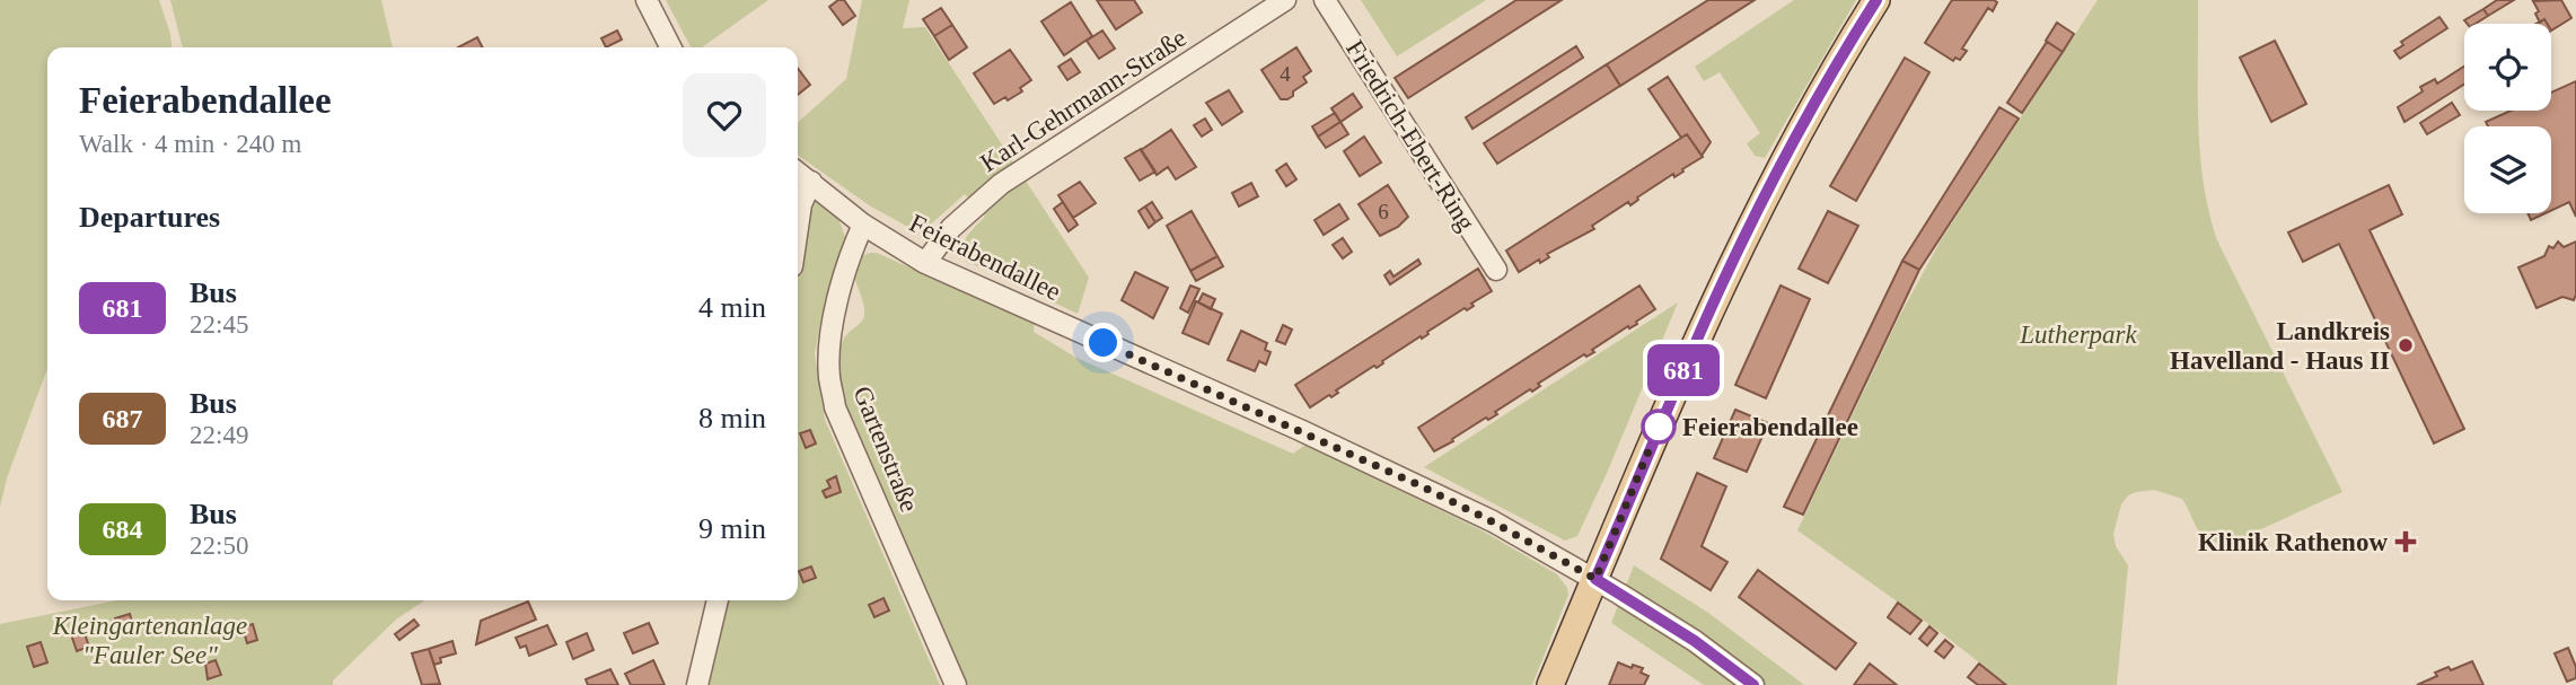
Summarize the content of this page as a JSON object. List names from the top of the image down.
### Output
{
  "streets": {
    "street": [
      "Karl-Gehrmann-Straße",
      "Friedrich-Ebert-Ring",
      "Feierabendallee",
      "Gartenstraße"
    ]
  },
  "crossings": [
    ["Karl-Gehrmann-Straße", "Feierabendallee"],
    ["Feierabendallee", "Gartenstraße"]
  ],
  "parks": ["Lutherpark", "Kleingartenanlage \"Fauler See\""],
  "places": {
    "other": ["Landkreis Havelland - Haus II", "Feierabendallee"],
    "health": ["Klinik Rathenow"]
  },
  "lines": ["bus line 681"],
  "house_numbers": ["4", "6"],
  "page": {
    "on_map": "681",
    "heading": [
      ["Feierabendallee", "Walk · 4 min · 240 m"],
      "Departures"
    ],
    "list": [
      {
        "mark": "681",
        "name": "Bus",
        "note": "22:45",
        "value": "4 min"
      },
      {
        "mark": "687",
        "name": "Bus",
        "note": "22:49",
        "value": "8 min"
      },
      {
        "mark": "684",
        "name": "Bus",
        "note": "22:50",
        "value": "9 min"
      }
    ]
  }
}
